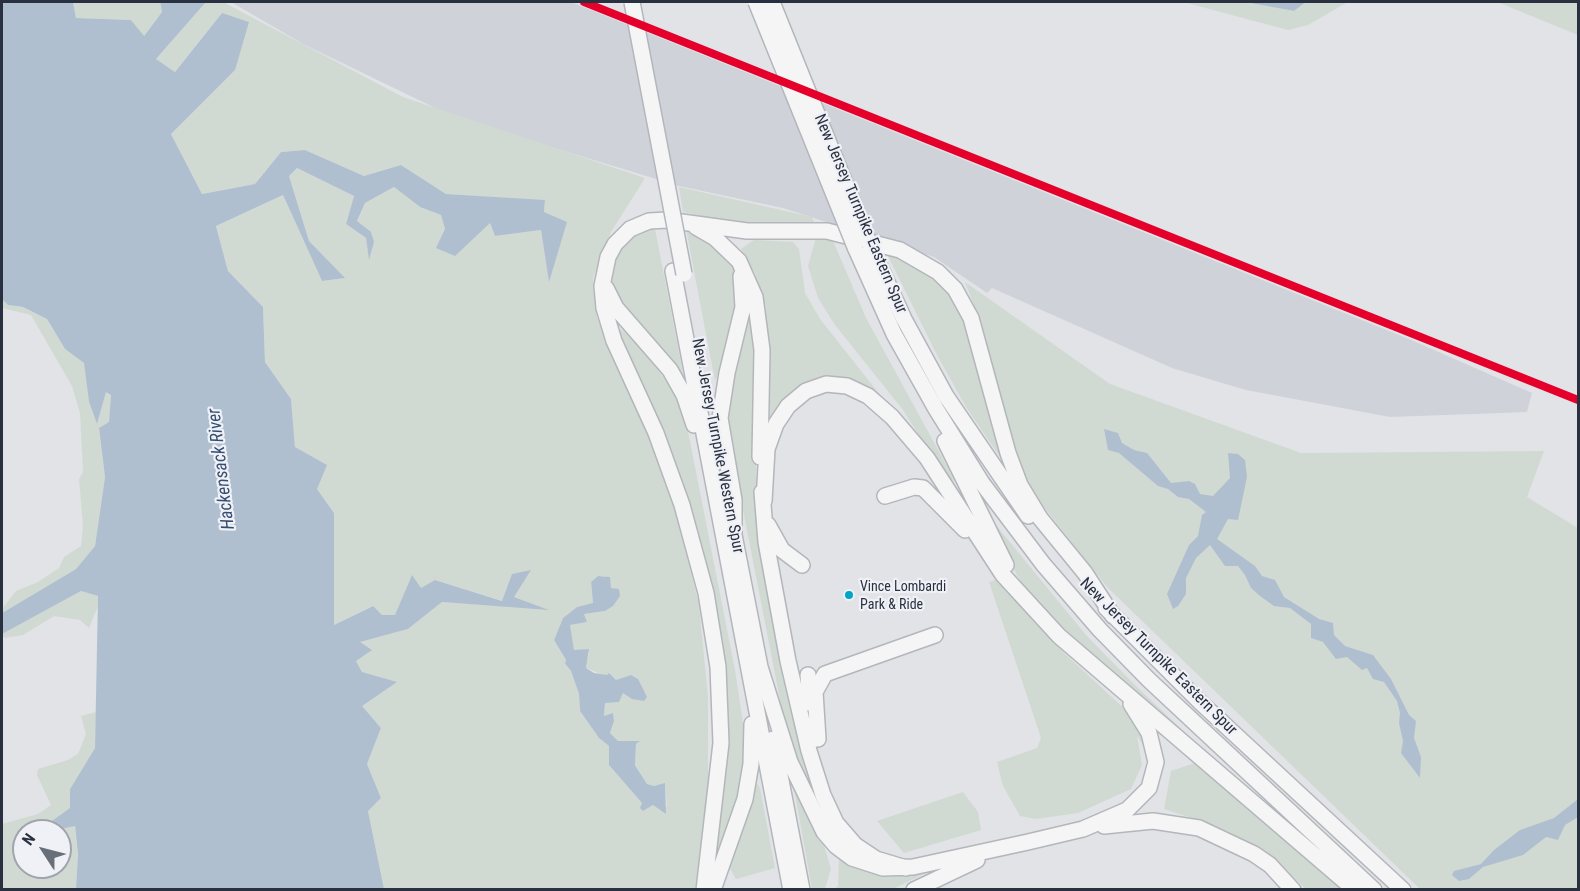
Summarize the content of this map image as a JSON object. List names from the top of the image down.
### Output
{
  "streets": {
    "highway": ["New Jersey Turnpike Eastern Spur", "New Jersey Turnpike Western Spur"]
  },
  "water": ["Hackensack River"],
  "places": ["Vince Lombardi Park & Ride"],
  "north": "top left"
}
